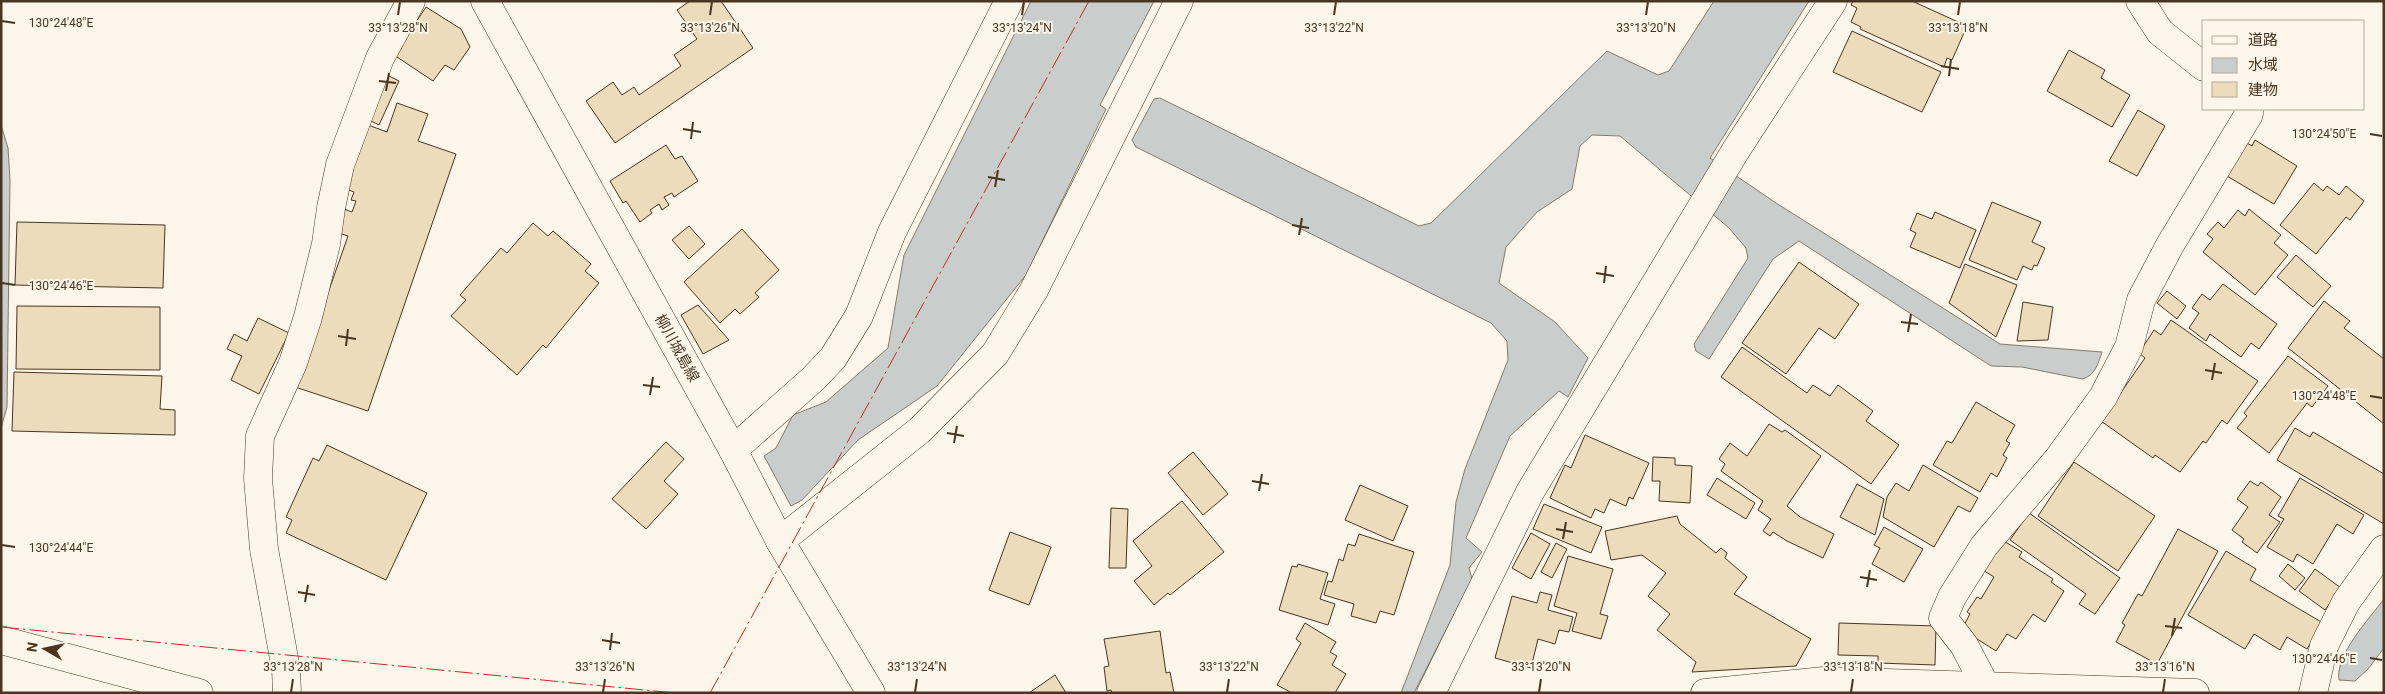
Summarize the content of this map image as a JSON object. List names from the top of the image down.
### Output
{
  "streets": {
    "street": ["柳川城島線"]
  },
  "legend": ["道路", "水域", "建物"],
  "north": "left",
  "coordinates": [
    "130°24'48\"E",
    "33°13'28\"N",
    "33°13'26\"N",
    "33°13'24\"N",
    "33°13'22\"N",
    "33°13'20\"N",
    "33°13'18\"N",
    "130°24'50\"E",
    "130°24'46\"E",
    "130°24'44\"E",
    "33°13'16\"N"
  ]
}
